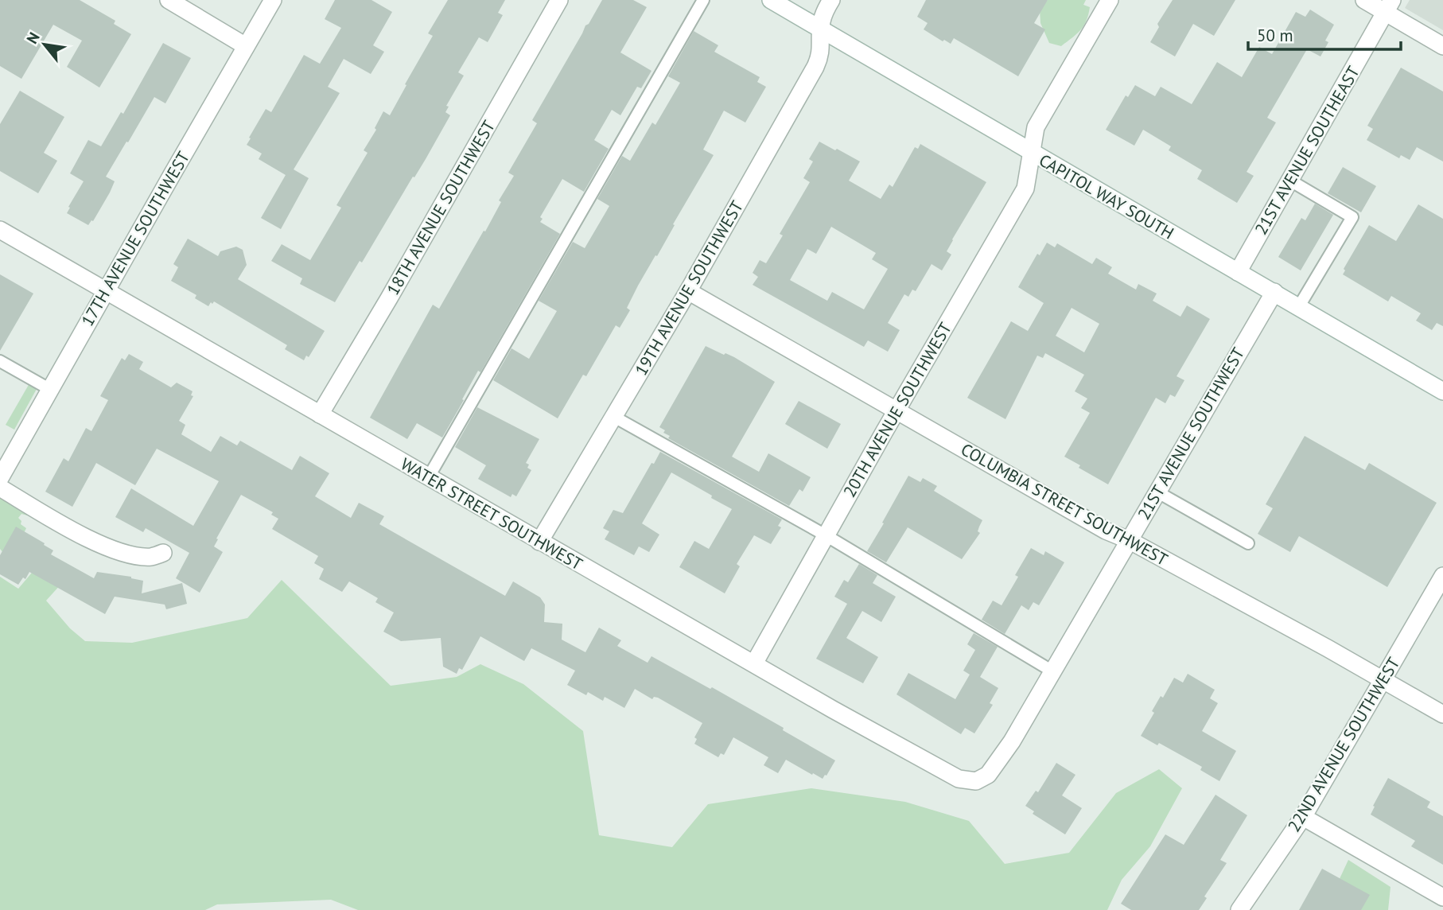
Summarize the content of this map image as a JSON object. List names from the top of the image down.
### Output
{
  "streets": {
    "street": [
      "21ST AVENUE SOUTHEAST",
      "CAPITOL WAY SOUTH",
      "18TH AVENUE SOUTHWEST",
      "17TH AVENUE SOUTHWEST",
      "19TH AVENUE SOUTHWEST",
      "20TH AVENUE SOUTHWEST",
      "21ST AVENUE SOUTHWEST",
      "COLUMBIA STREET SOUTHWEST",
      "WATER STREET SOUTHWEST",
      "22ND AVENUE SOUTHWEST"
    ]
  },
  "crossings": [
    ["21ST AVENUE SOUTHEAST", "CAPITOL WAY SOUTH"],
    ["CAPITOL WAY SOUTH", "19TH AVENUE SOUTHWEST"],
    ["CAPITOL WAY SOUTH", "20TH AVENUE SOUTHWEST"],
    ["CAPITOL WAY SOUTH", "21ST AVENUE SOUTHWEST"],
    ["18TH AVENUE SOUTHWEST", "WATER STREET SOUTHWEST"],
    ["17TH AVENUE SOUTHWEST", "WATER STREET SOUTHWEST"],
    ["19TH AVENUE SOUTHWEST", "COLUMBIA STREET SOUTHWEST"],
    ["19TH AVENUE SOUTHWEST", "WATER STREET SOUTHWEST"],
    ["20TH AVENUE SOUTHWEST", "COLUMBIA STREET SOUTHWEST"],
    ["20TH AVENUE SOUTHWEST", "WATER STREET SOUTHWEST"],
    ["21ST AVENUE SOUTHWEST", "COLUMBIA STREET SOUTHWEST"],
    ["21ST AVENUE SOUTHWEST", "WATER STREET SOUTHWEST"],
    ["COLUMBIA STREET SOUTHWEST", "22ND AVENUE SOUTHWEST"]
  ],
  "scale_bar": "50 m",
  "north": "top left"
}
